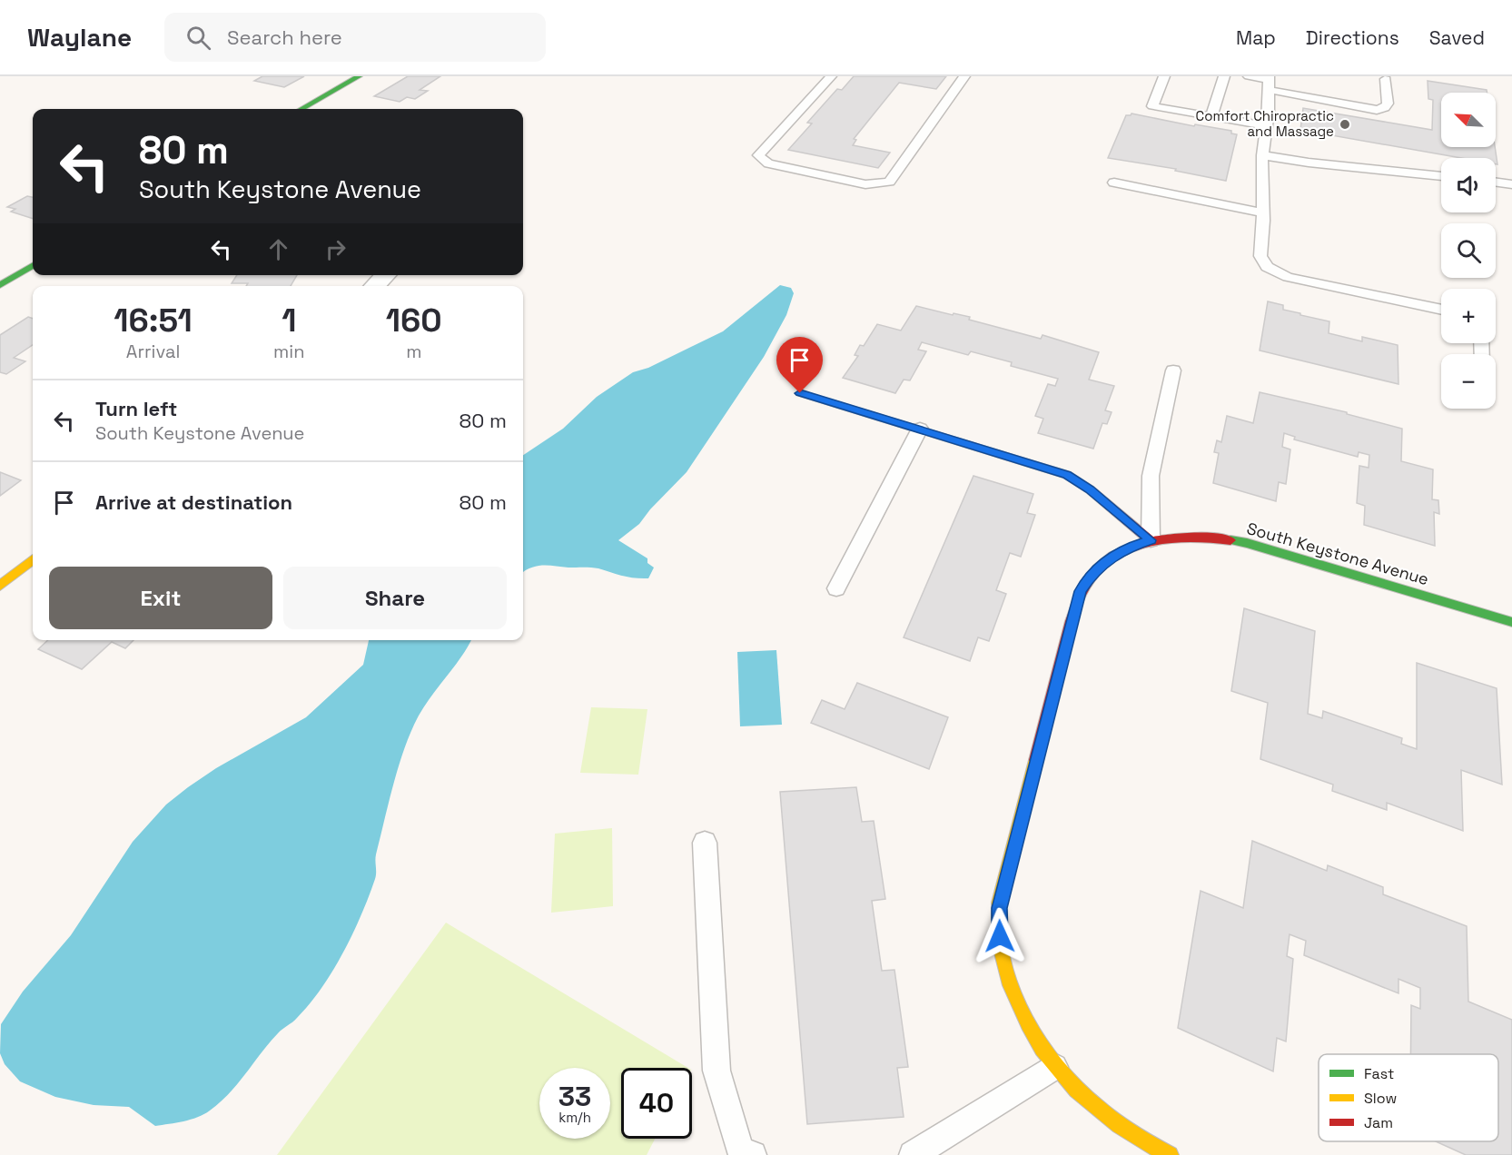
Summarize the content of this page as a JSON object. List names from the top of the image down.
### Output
{
  "streets": {
    "street": ["South Keystone Avenue"]
  },
  "places": ["Comfort Chiropractic and Massage"],
  "legend": ["Fast", "Slow", "Jam"],
  "north": "top left",
  "page": {
    "header": "Waylane",
    "search": "Search here",
    "nav": ["Map", "Directions", "Saved"],
    "map_buttons": ["+", "−"],
    "turn": ["80 m", "South Keystone Avenue"],
    "eta": [
      "16:51",
      "Arrival",
      "1",
      "min",
      "160",
      "m"
    ],
    "list": [
      {
        "name": "Turn left",
        "note": "South Keystone Avenue",
        "value": "80 m"
      },
      {
        "name": "Arrive at destination",
        "value": "80 m"
      }
    ],
    "buttons": ["Exit", "Share"],
    "speed": "33 km/h",
    "limit": "40"
  }
}
